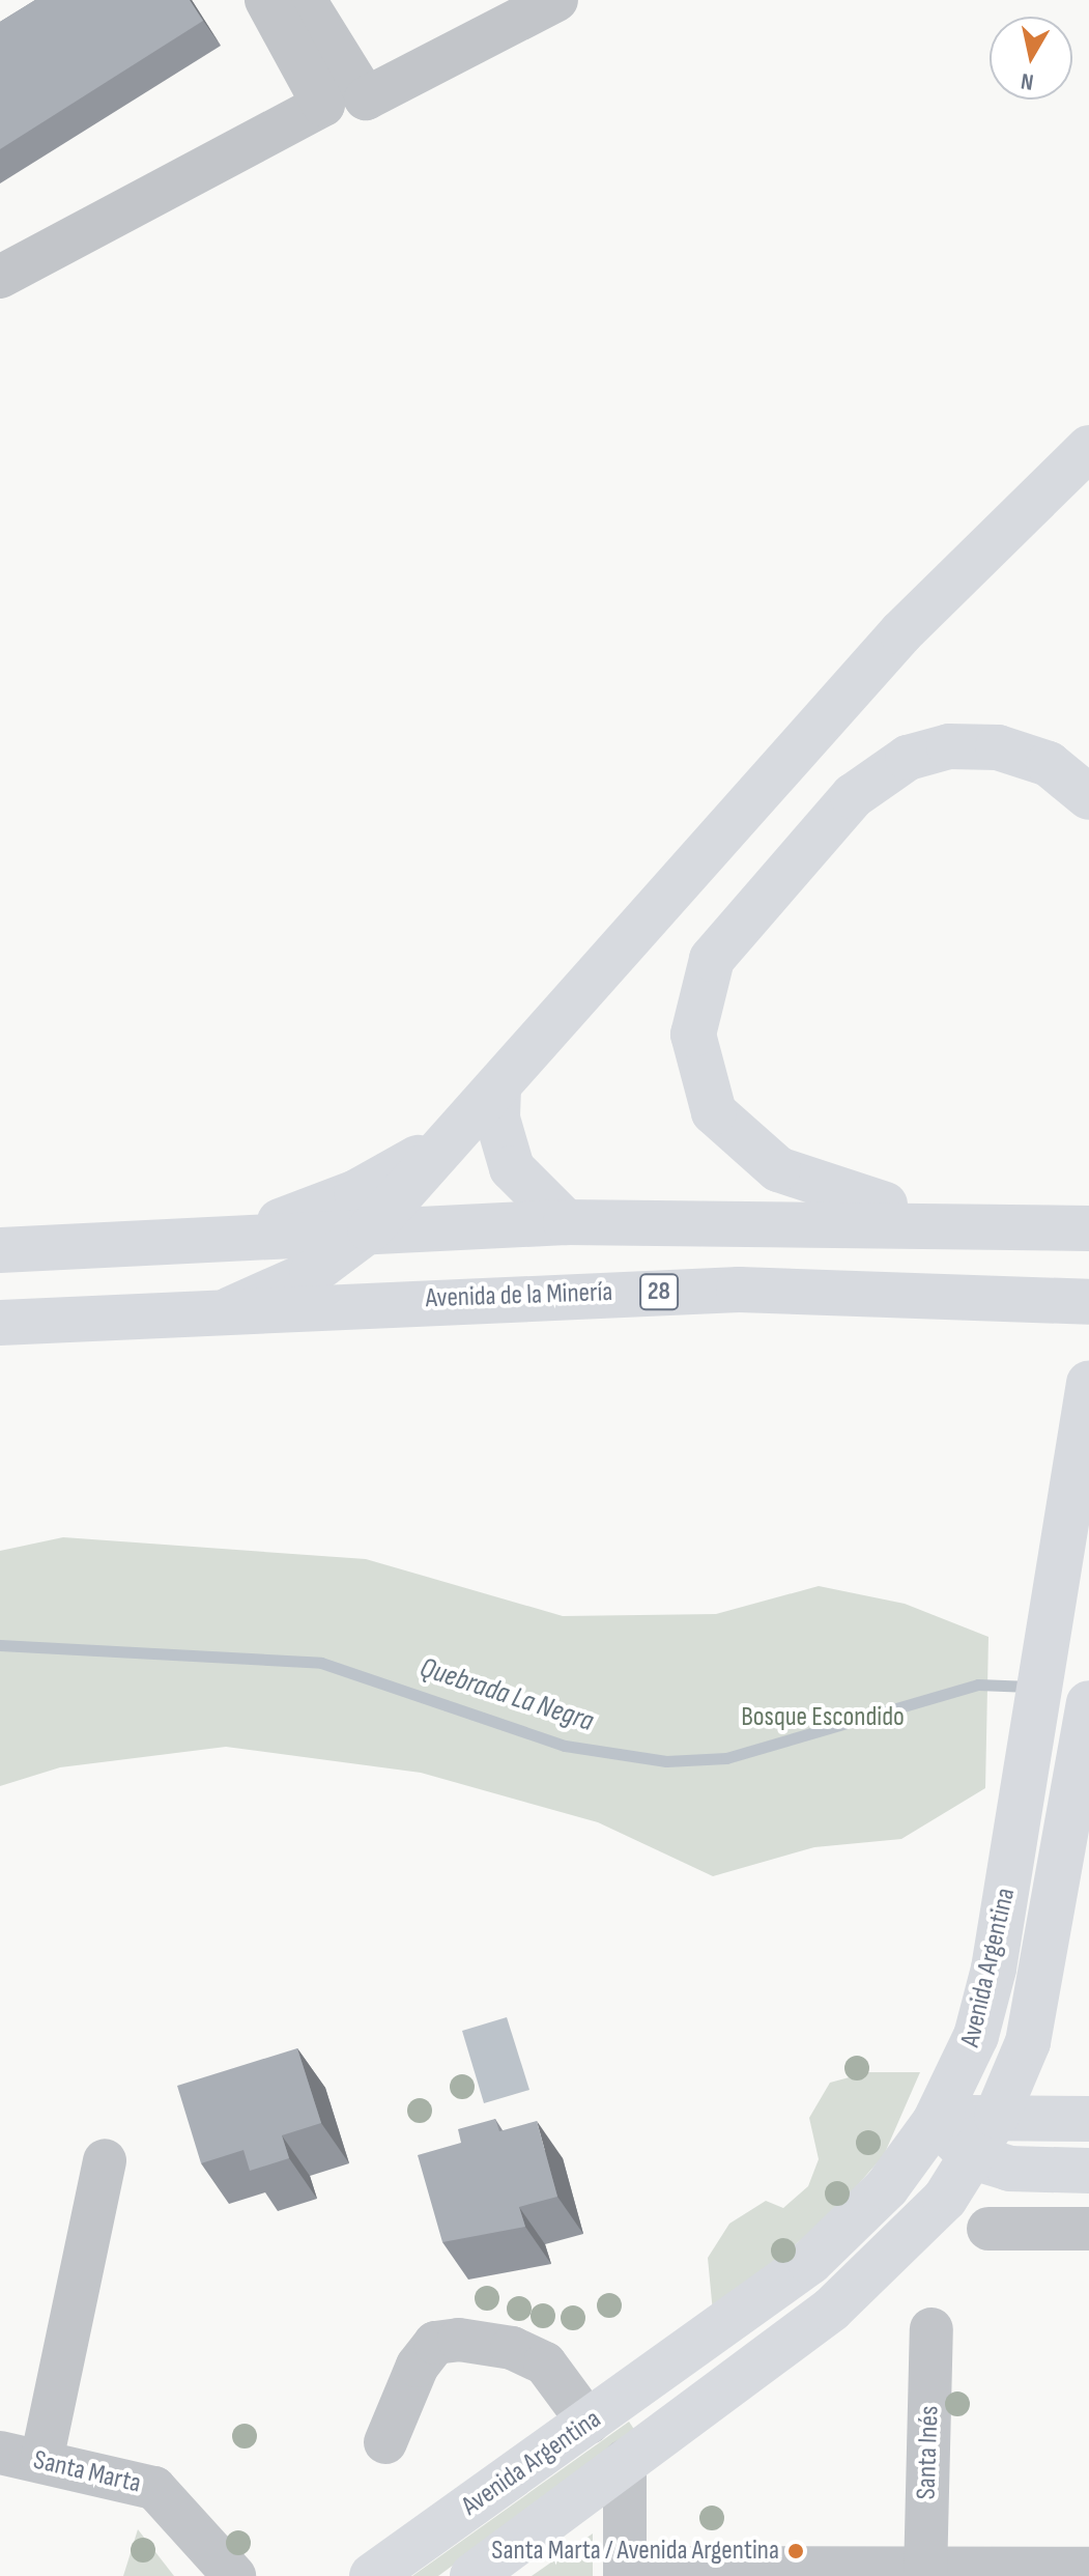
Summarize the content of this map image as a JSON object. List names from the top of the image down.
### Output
{
  "streets": {
    "main road": ["28", "Avenida de la Minería", "Avenida Argentina"],
    "street": ["Santa Inés", "Santa Marta"]
  },
  "water": ["Quebrada La Negra"],
  "parks": ["Bosque Escondido"],
  "places": ["Santa Marta / Avenida Argentina"],
  "north": "bottom"
}
